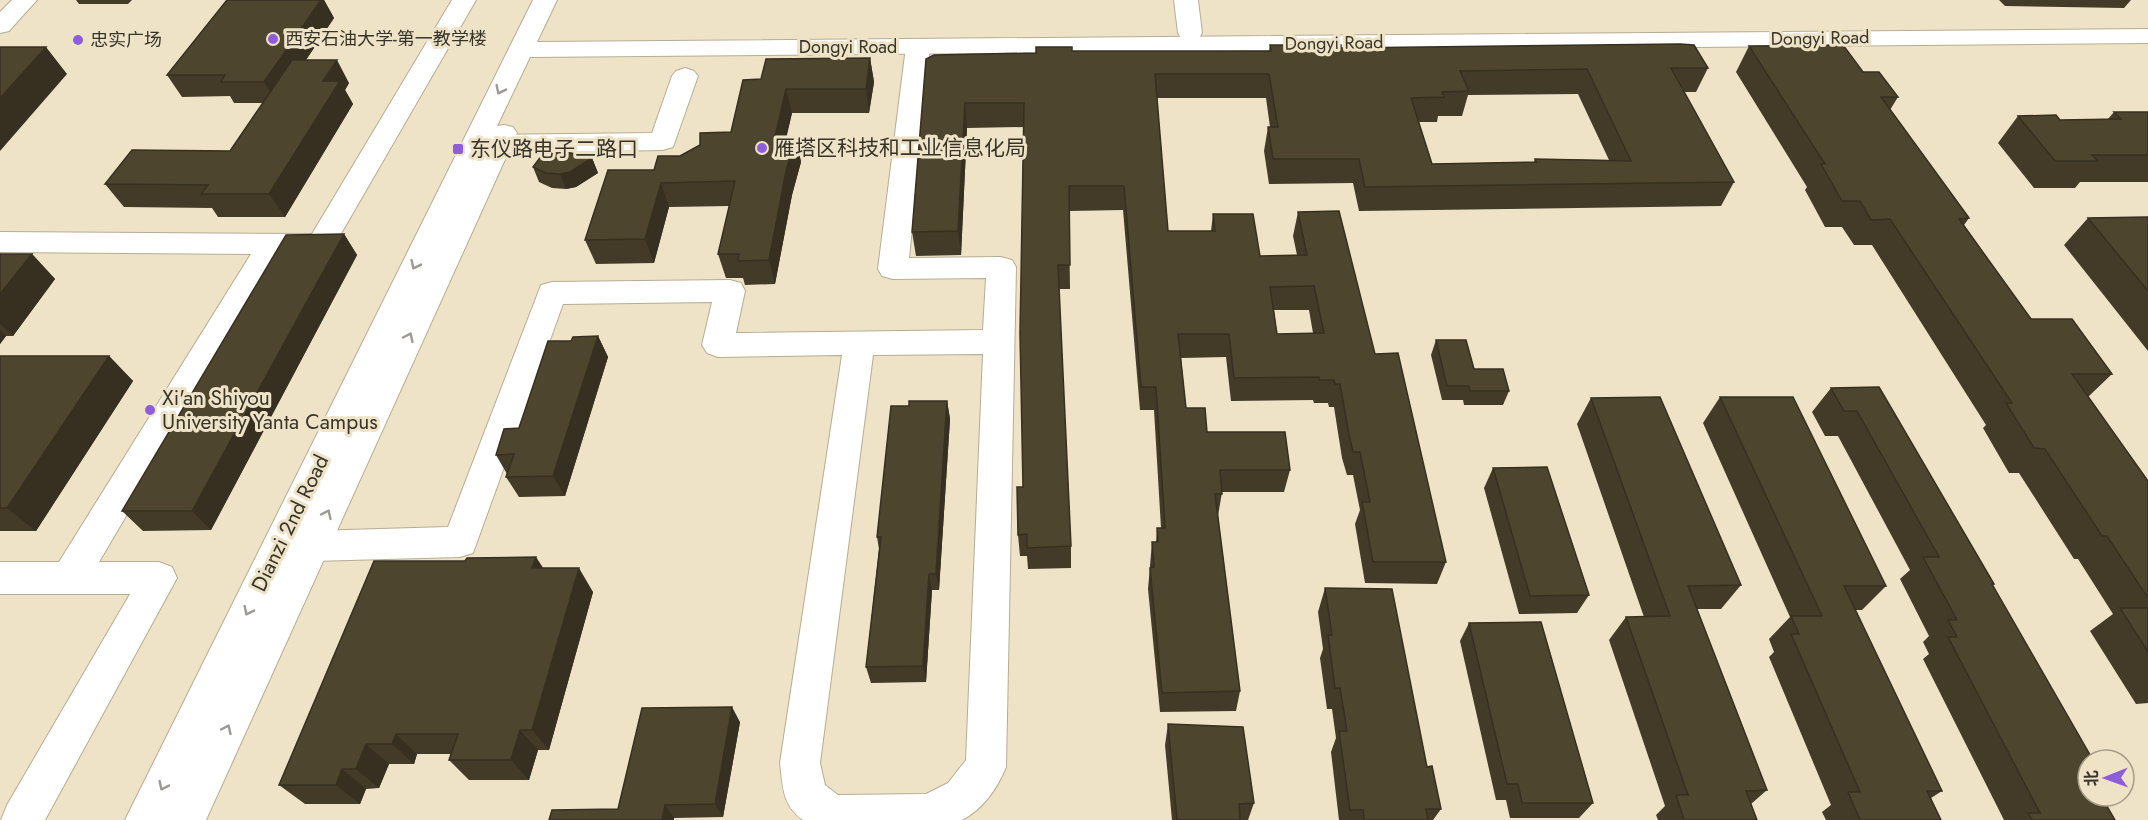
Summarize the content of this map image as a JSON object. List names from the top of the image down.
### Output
{
  "streets": {
    "main road": ["Dongyi Road", "Dianzi 2nd Road"]
  },
  "crossings": [
    ["Dongyi Road", "Dianzi 2nd Road"]
  ],
  "places": {
    "other": [
      "西安石油大学-第一教学楼",
      "忠实广场",
      "雁塔区科技和工业信息化局",
      "Xi'an Shiyou University Yanta Campus"
    ],
    "transit": ["东仪路电子二路口"]
  },
  "north": "left"
}
